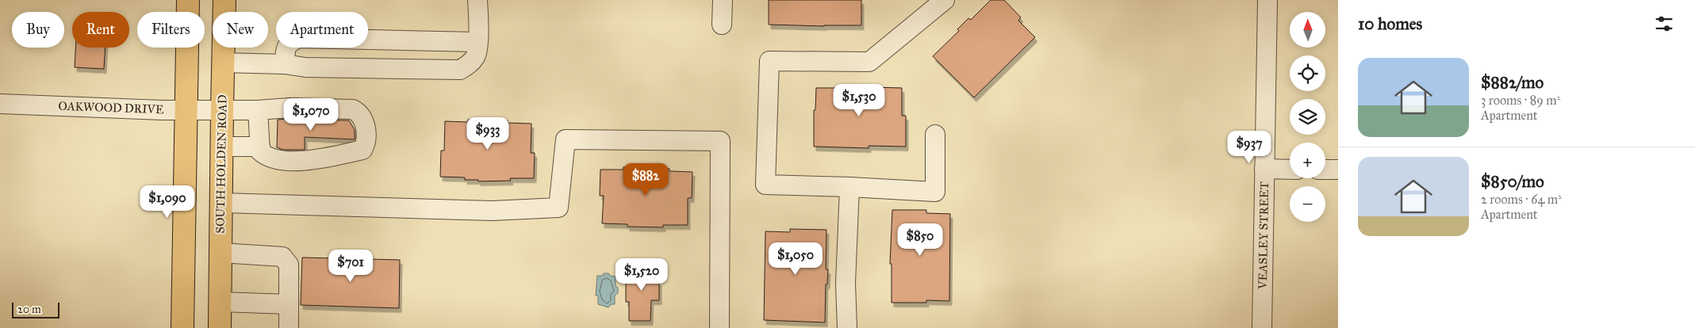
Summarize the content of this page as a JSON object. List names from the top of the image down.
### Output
{
  "streets": {
    "main road": ["SOUTH HOLDEN ROAD"],
    "street": ["OAKWOOD DRIVE", "VEASLEY STREET"]
  },
  "crossings": [
    ["OAKWOOD DRIVE", "SOUTH HOLDEN ROAD"]
  ],
  "scale_bar": "20 m",
  "north": "top",
  "page": {
    "heading": "10 homes",
    "map_buttons": ["+", "−"],
    "chip": [
      "Buy",
      "Rent",
      "Filters",
      "New",
      "Apartment"
    ],
    "list": [
      {
        "name": "$882/mo",
        "note": "3 rooms · 89 m² · Apartment"
      },
      {
        "name": "$850/mo",
        "note": "2 rooms · 64 m² · Apartment"
      }
    ],
    "price": [
      "$1,530",
      "$1,070",
      "$933",
      "$937",
      "$882",
      "$1,090",
      "$850",
      "$1,050",
      "$701",
      "$1,520"
    ],
    "scale": "20 m"
  }
}
